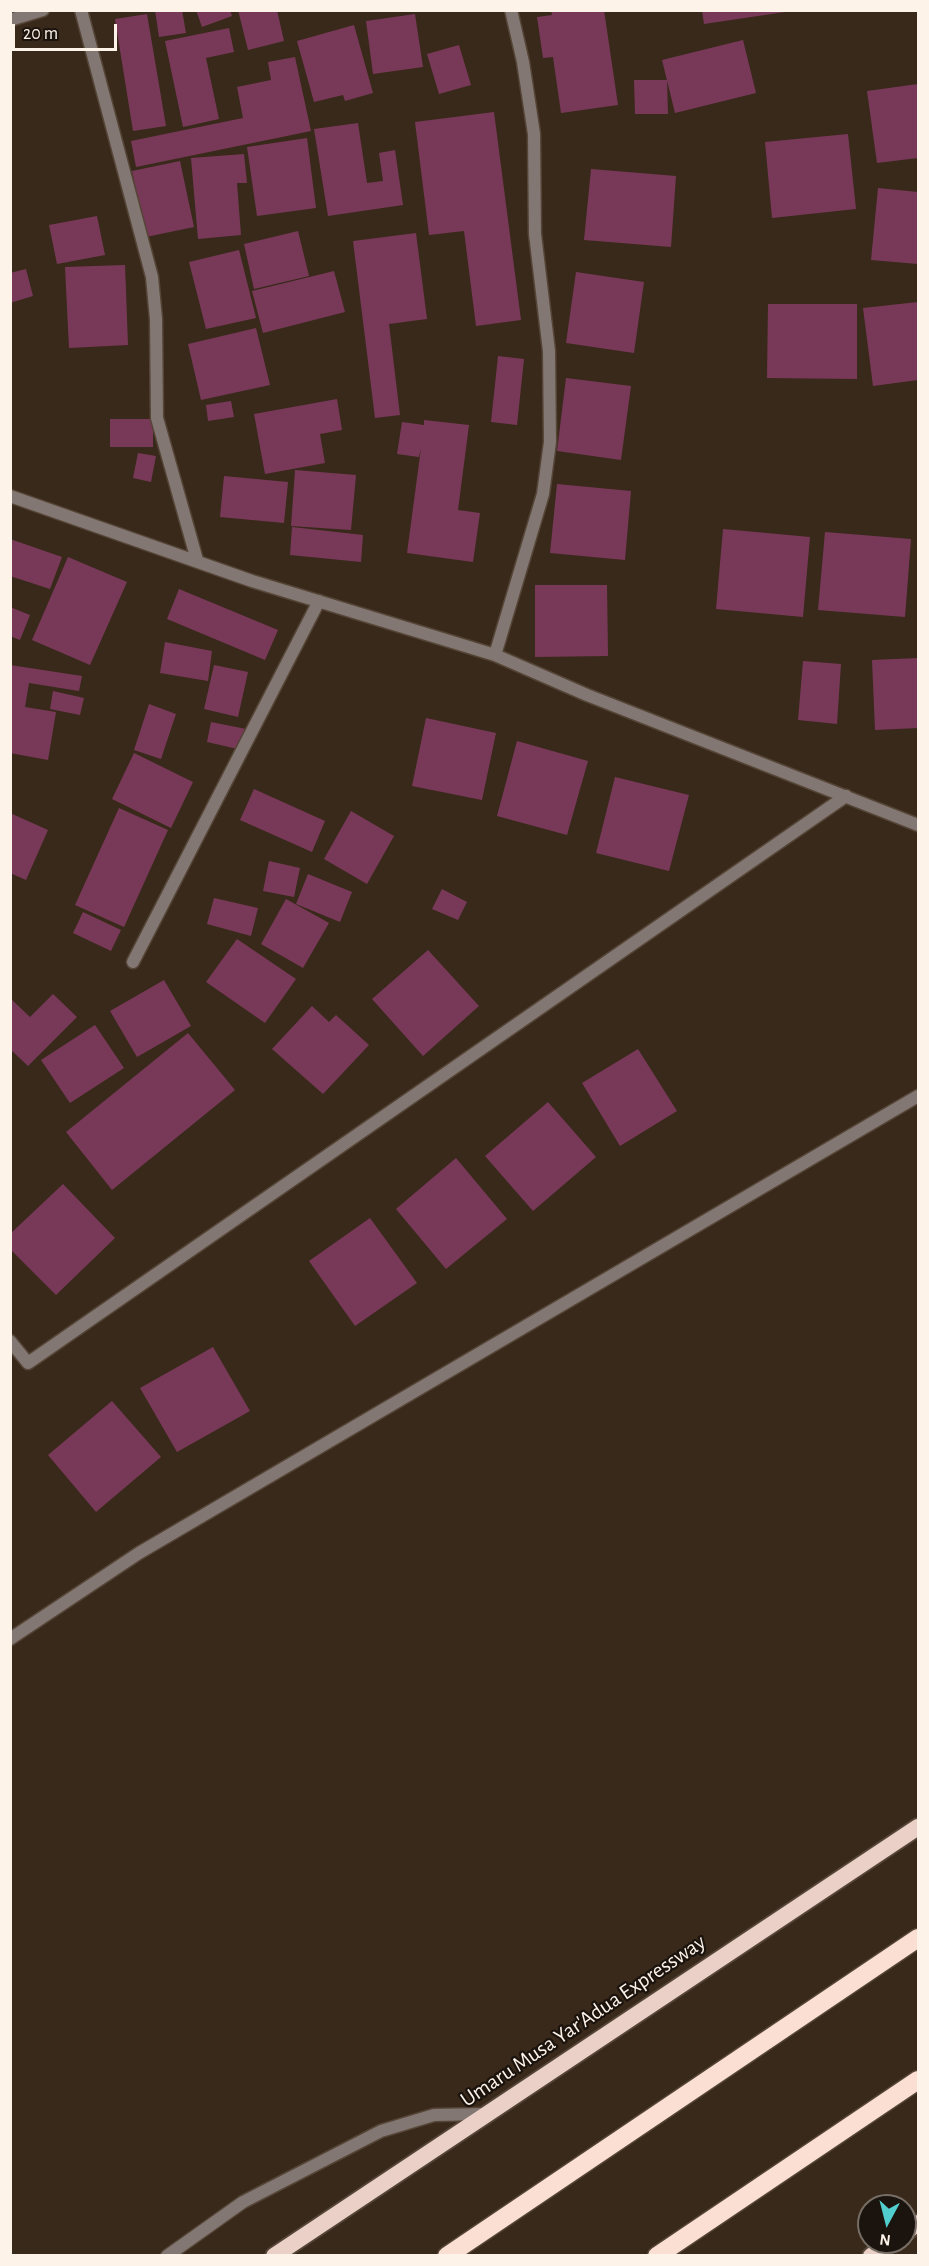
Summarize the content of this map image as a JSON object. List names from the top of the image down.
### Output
{
  "streets": {
    "highway": ["Umaru Musa Yar'Adua Expressway"]
  },
  "scale_bar": "20 m",
  "north": "bottom"
}
